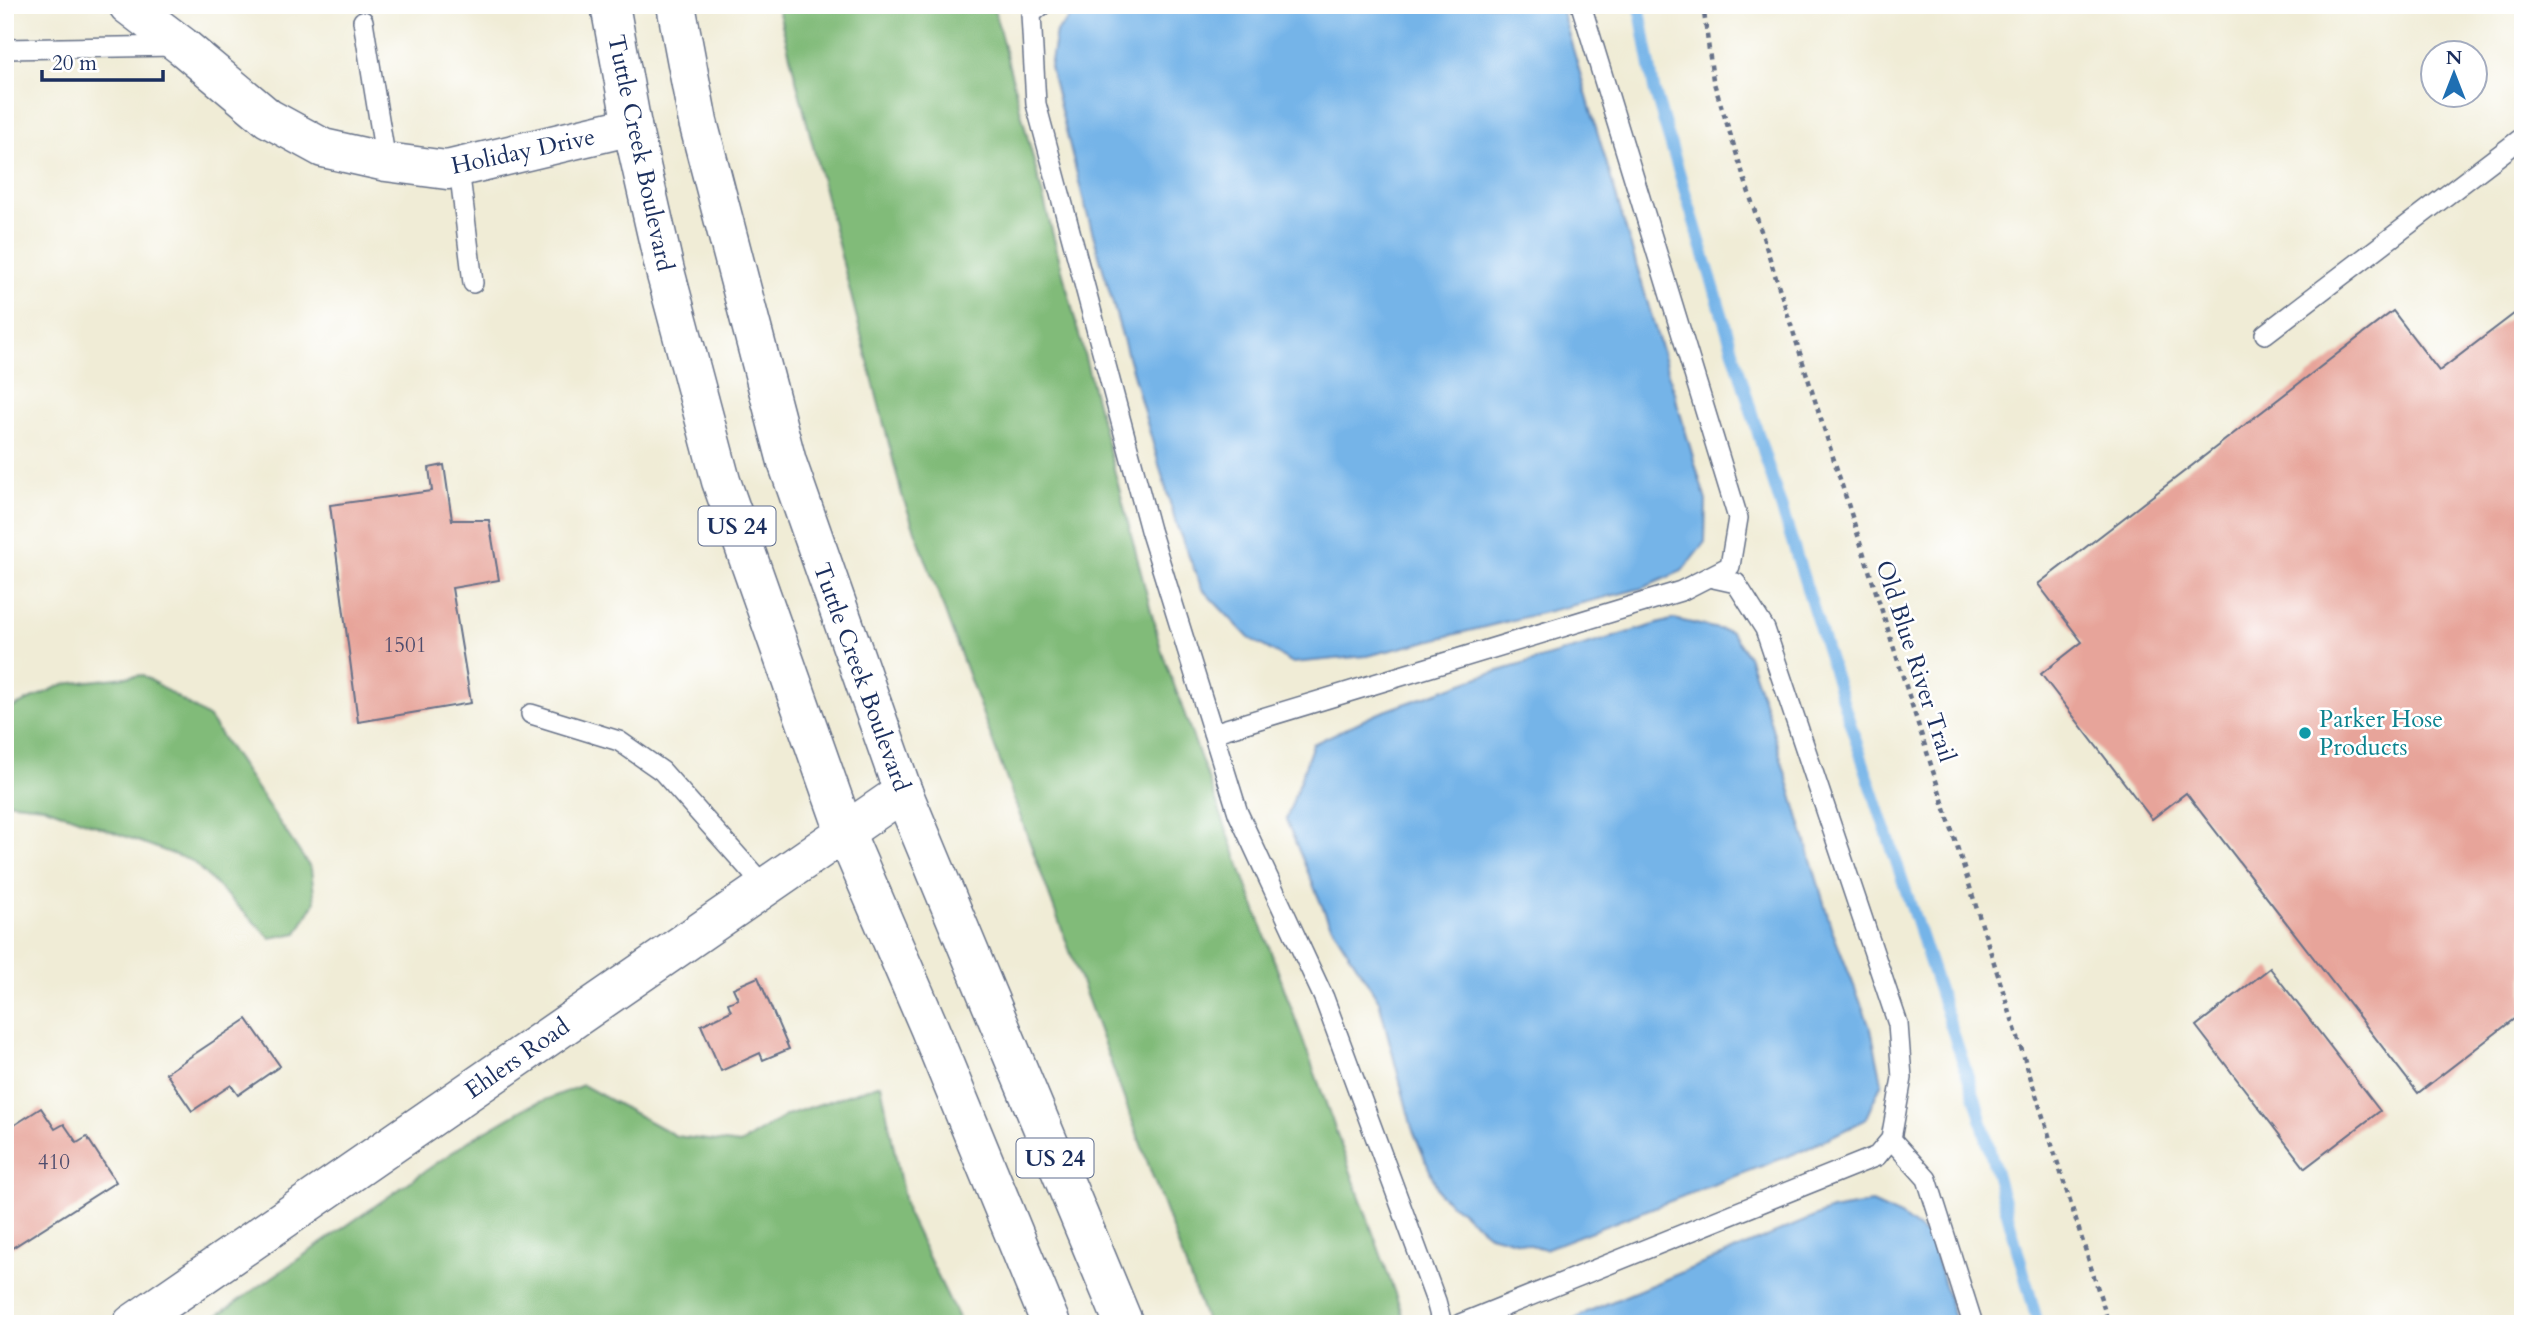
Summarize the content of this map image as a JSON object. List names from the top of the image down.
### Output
{
  "streets": {
    "main road": [
      "Holiday Drive",
      "Tuttle Creek Boulevard",
      "US 24",
      "Ehlers Road"
    ],
    "path": ["Old Blue River Trail"]
  },
  "crossings": [
    ["Holiday Drive", "Tuttle Creek Boulevard"],
    ["Tuttle Creek Boulevard", "Ehlers Road"]
  ],
  "places": ["Parker Hose Products"],
  "house_numbers": ["1501", "410"],
  "scale_bar": "20 m",
  "north": "top"
}
